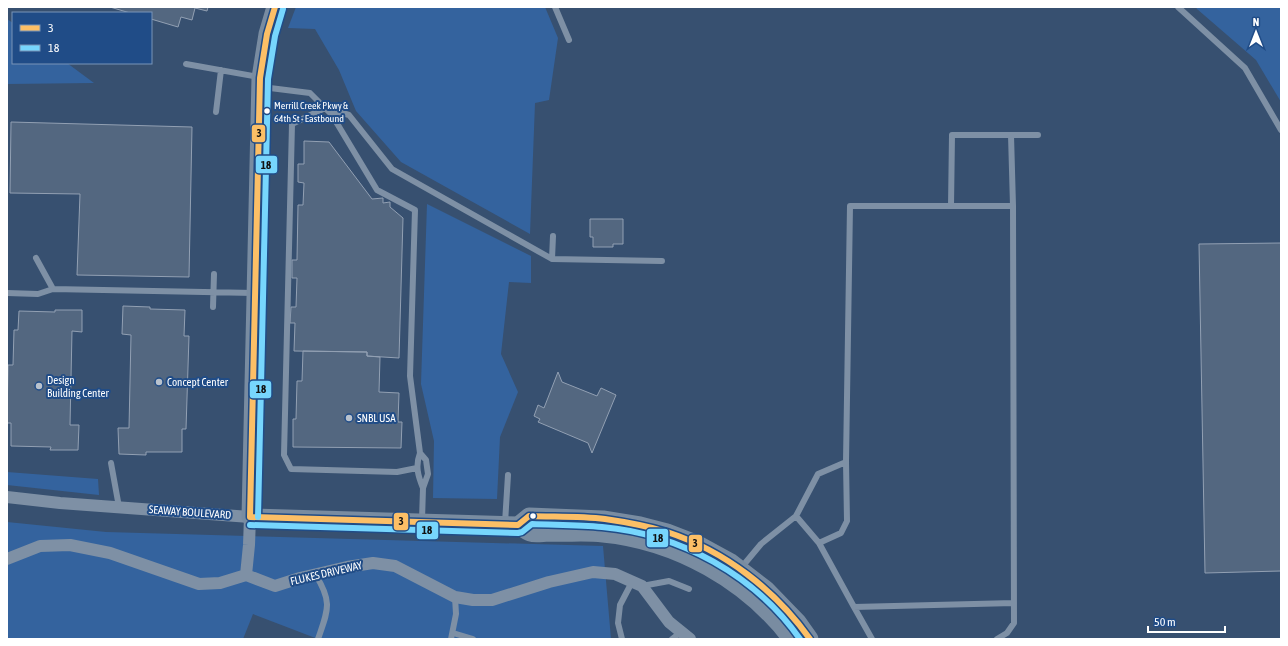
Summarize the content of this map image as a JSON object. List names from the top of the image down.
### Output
{
  "streets": {
    "street": ["SEAWAY BOULEVARD", "FLUKES DRIVEWAY"]
  },
  "places": [
    "Merrill Creek Pkwy & 64th St - Eastbound",
    "Concept Center",
    "Design Building Center",
    "SNBL USA"
  ],
  "lines": ["transit line 3", "transit line 18"],
  "legend": ["3", "18"],
  "scale_bar": "50 m",
  "north": "top"
}
